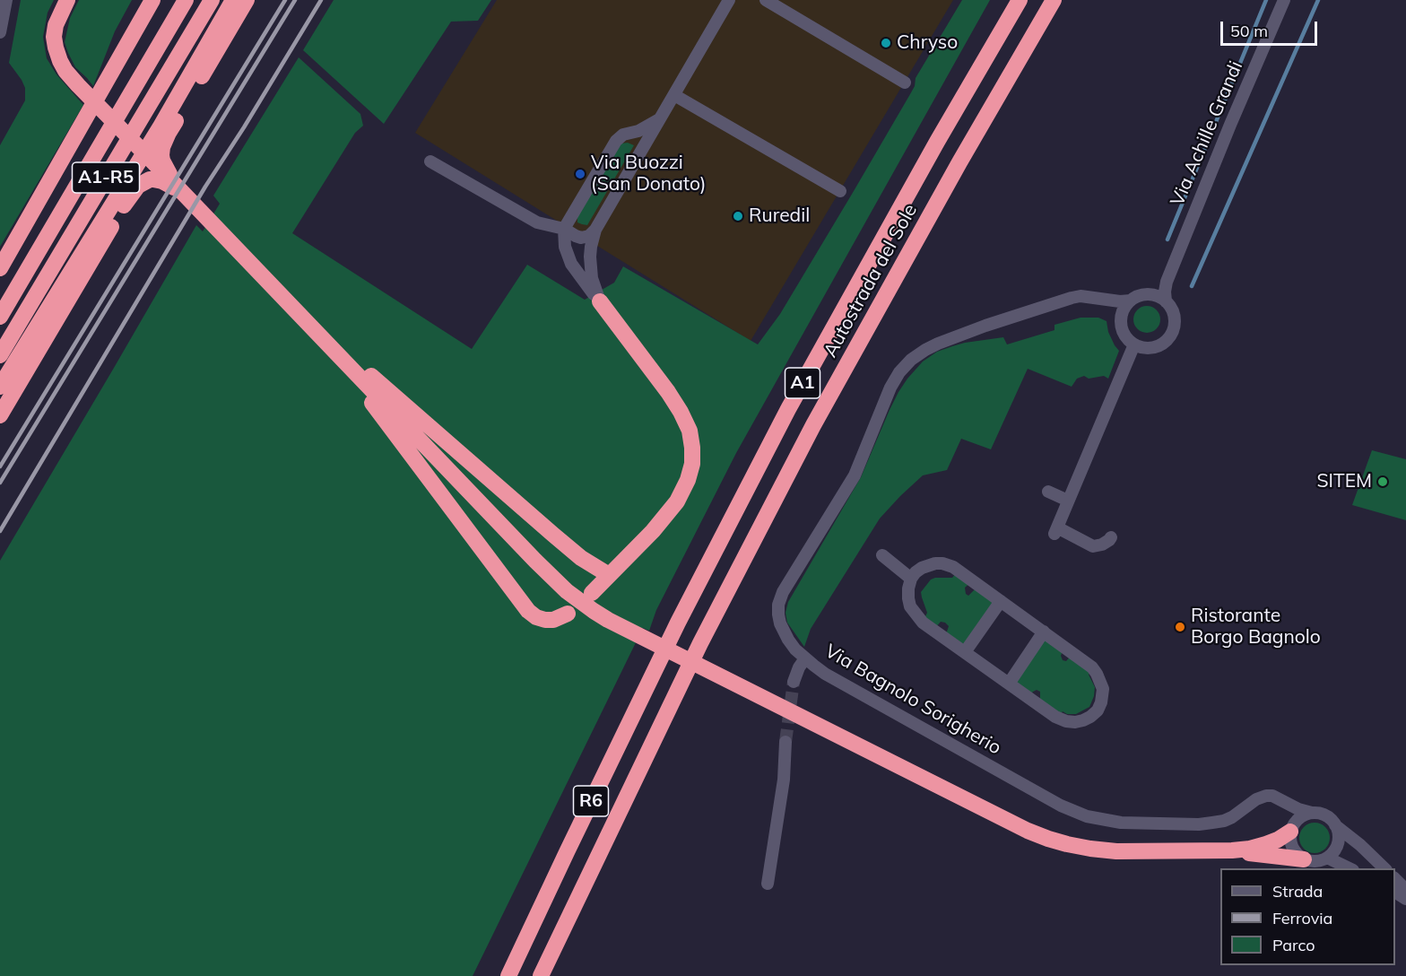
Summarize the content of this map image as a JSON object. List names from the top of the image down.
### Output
{
  "streets": {
    "highway": [
      "A1-R5",
      "Autostrada del Sole",
      "A1",
      "R6"
    ],
    "street": ["Via Achille Grandi", "Via Bagnolo Sorigherio"]
  },
  "crossings": [
    ["Via Achille Grandi", "Via Bagnolo Sorigherio"],
    ["Autostrada del Sole", "R6"]
  ],
  "places": [
    "Chryso",
    "Via Buozzi (San Donato)",
    "Ruredil",
    "SITEM",
    "Ristorante Borgo Bagnolo"
  ],
  "legend": ["Strada", "Ferrovia", "Parco"],
  "scale_bar": "50 m"
}
